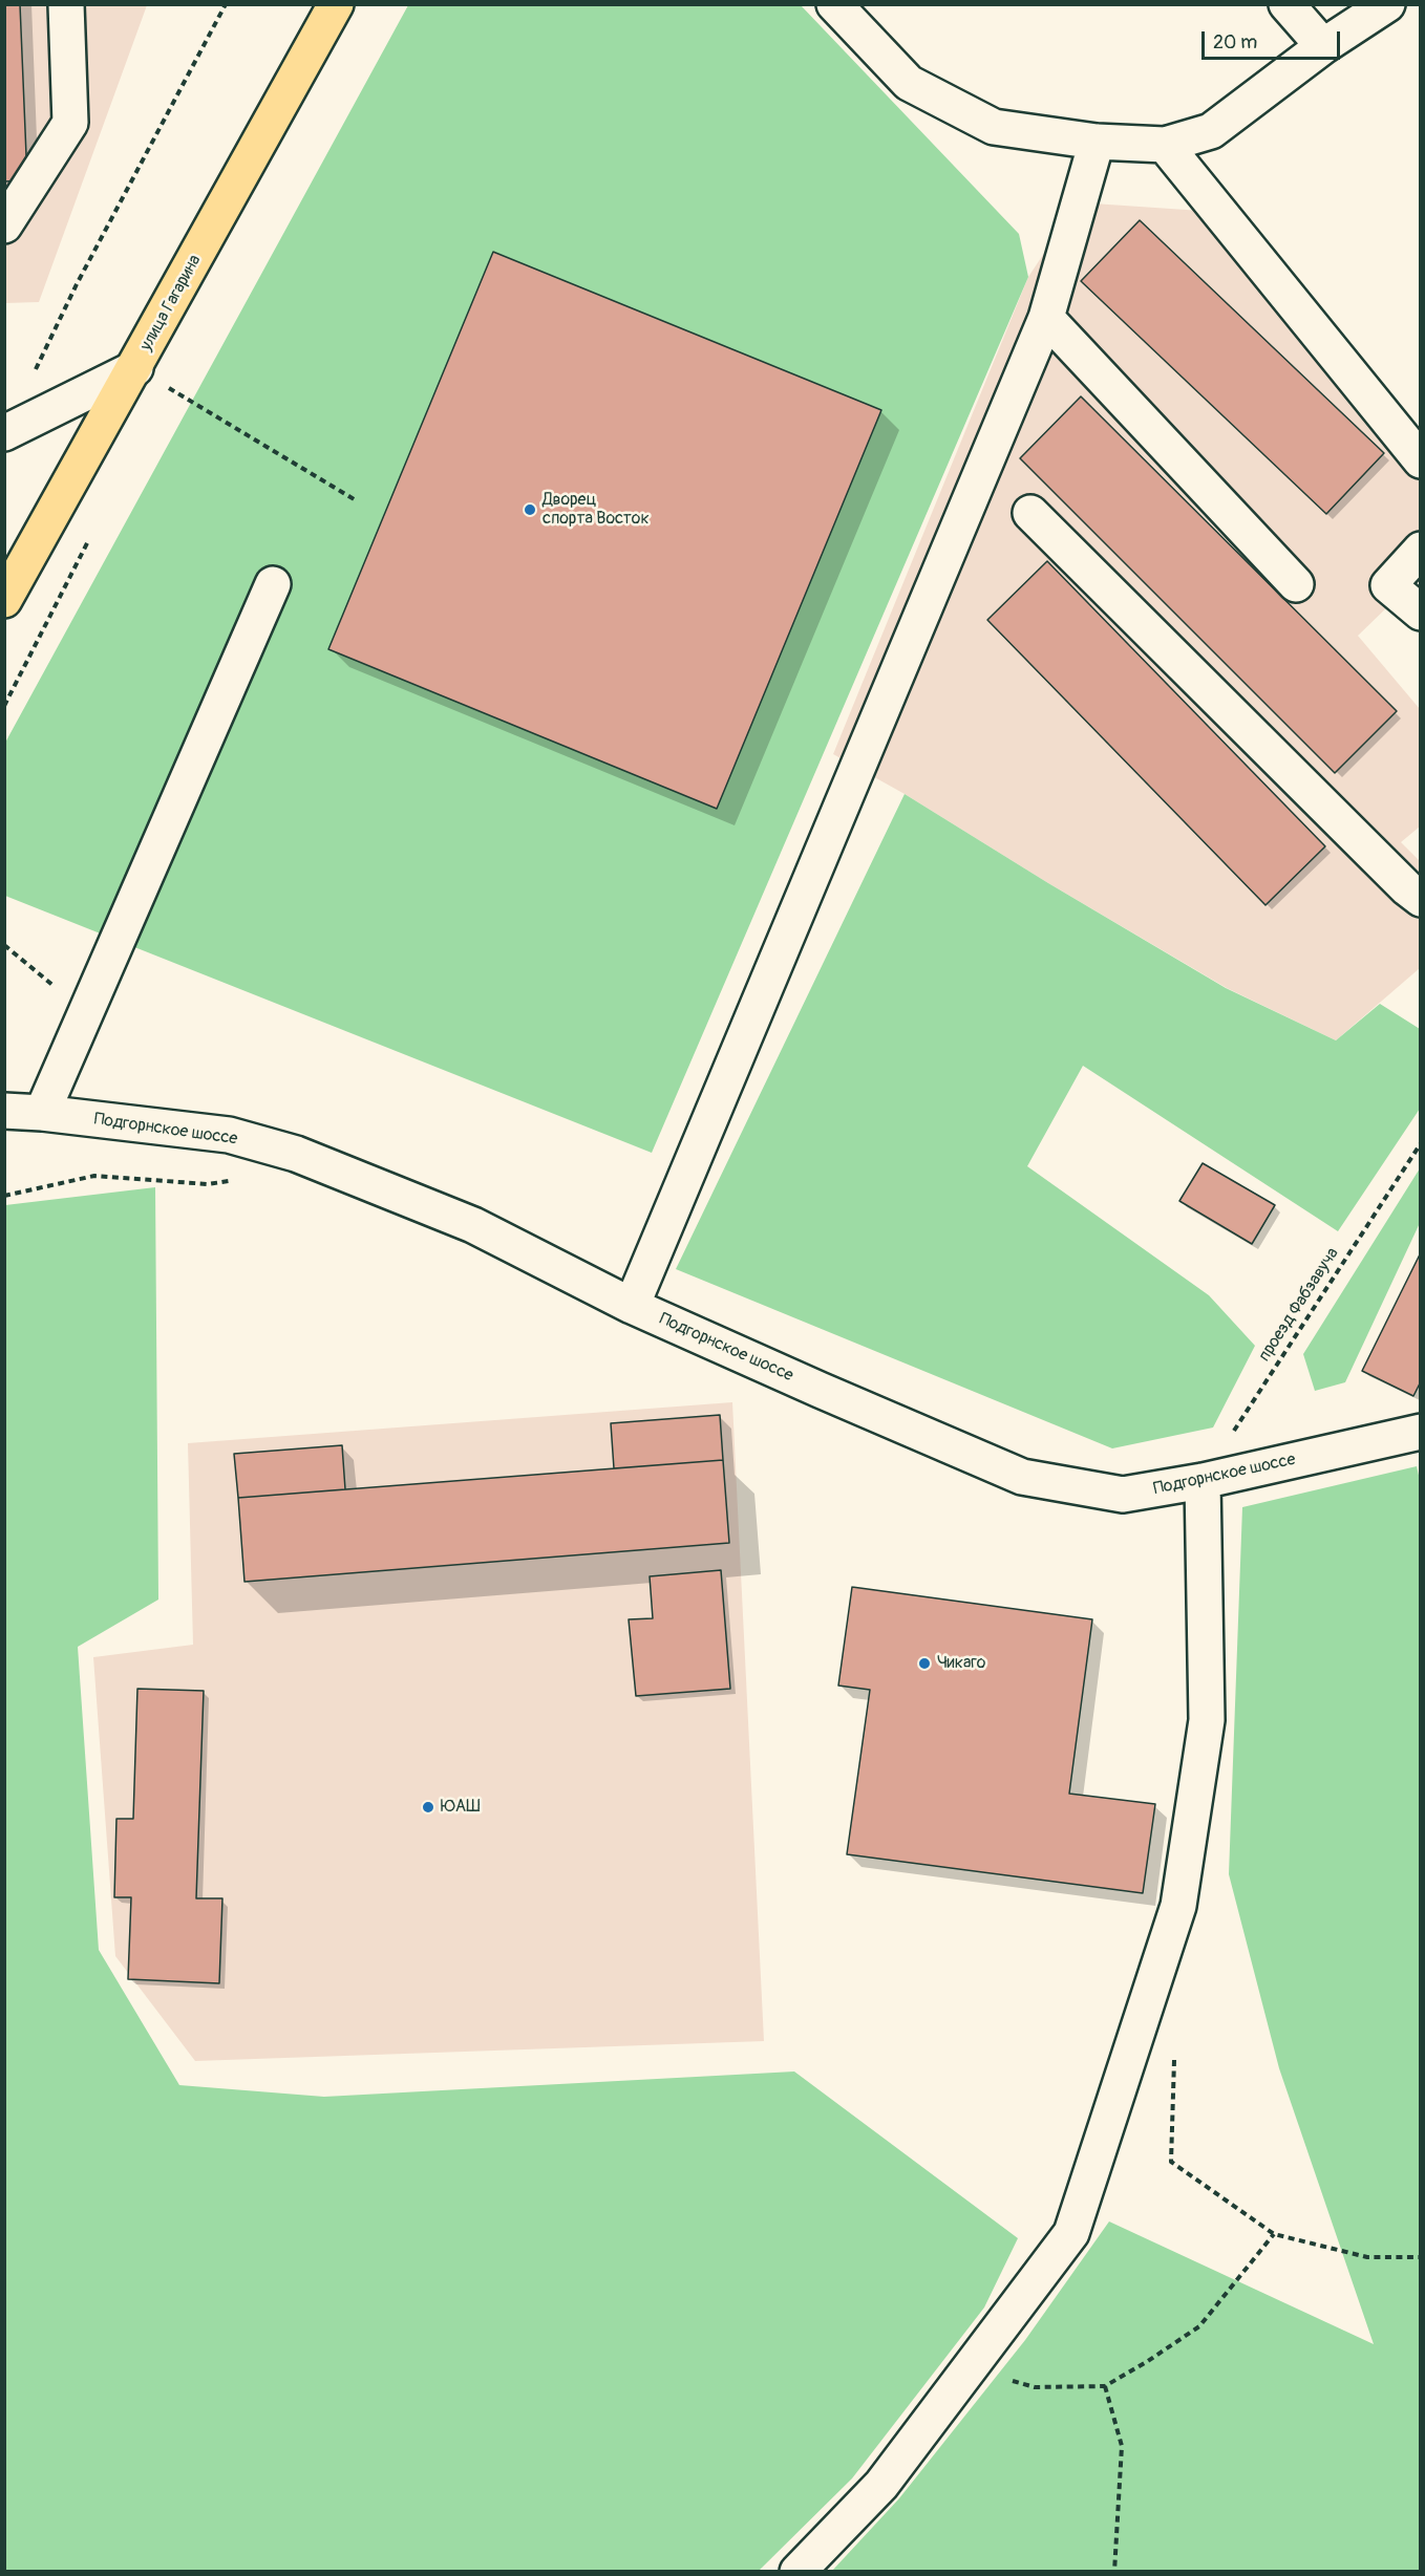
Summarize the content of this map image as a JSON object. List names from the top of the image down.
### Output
{
  "streets": {
    "main road": ["улица Гагарина"],
    "street": ["Подгорнское шоссе"],
    "path": ["проезд Фабзавуча"]
  },
  "crossings": [
    ["Подгорнское шоссе", "проезд Фабзавуча"]
  ],
  "places": ["Дворец спорта Восток", "Чикаго", "ЮАШ"],
  "scale_bar": "20 m"
}
